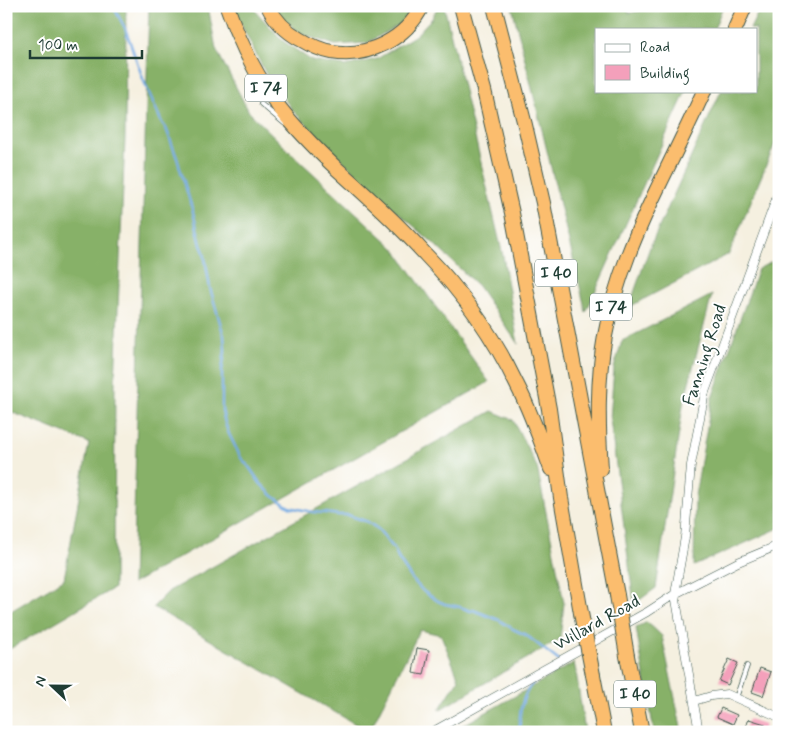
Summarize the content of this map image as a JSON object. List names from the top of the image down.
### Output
{
  "streets": {
    "highway": ["I 74", "I 40"],
    "street": ["Fanning Road", "Willard Road"]
  },
  "crossings": [
    ["I 74", "I 40"],
    ["Fanning Road", "Willard Road"]
  ],
  "legend": ["Road", "Building"],
  "scale_bar": "100 m",
  "north": "left"
}
